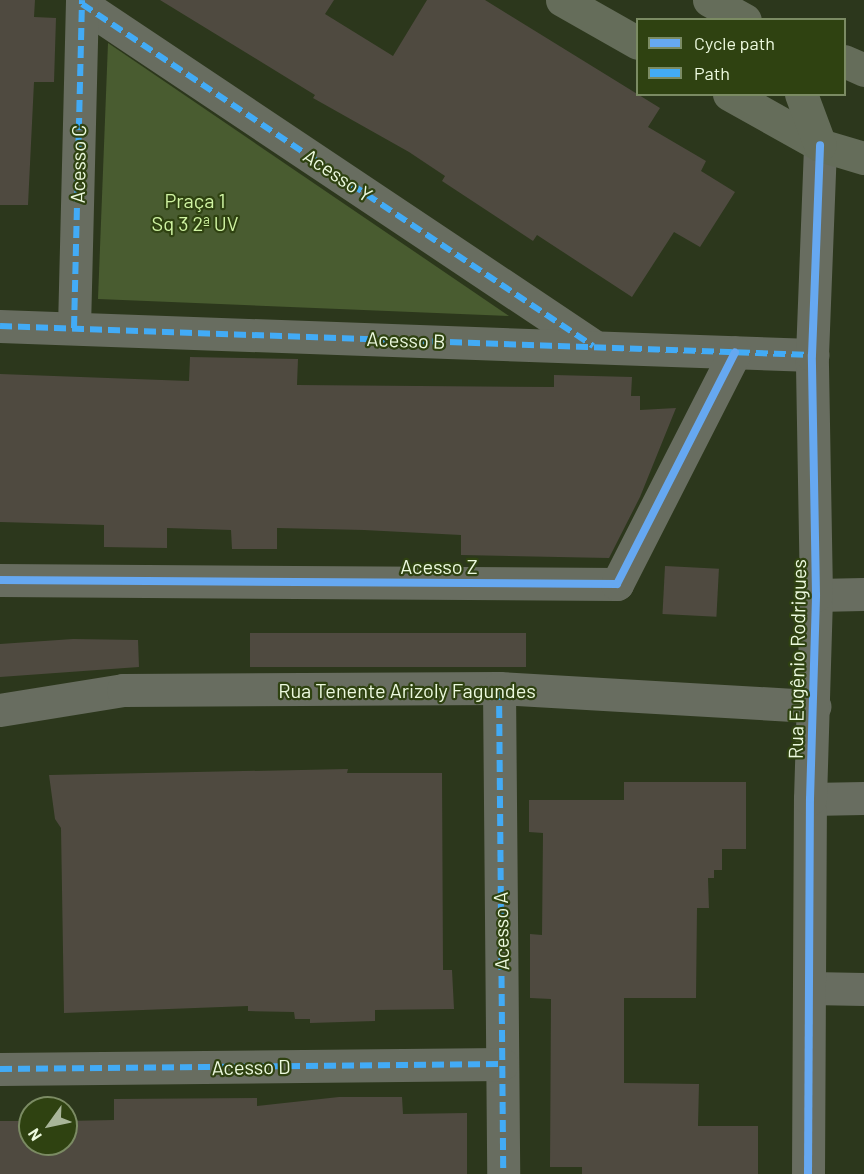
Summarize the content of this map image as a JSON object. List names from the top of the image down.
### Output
{
  "streets": {
    "street": [
      "Acesso C",
      "Acesso Y",
      "Acesso B",
      "Acesso Z",
      "Rua Eugênio Rodrigues",
      "Rua Tenente Arizoly Fagundes",
      "Acesso A",
      "Acesso D"
    ]
  },
  "crossings": [
    ["Acesso C", "Acesso Y"],
    ["Acesso C", "Acesso B"],
    ["Acesso Y", "Acesso B"],
    ["Acesso B", "Acesso Z"],
    ["Acesso B", "Rua Eugênio Rodrigues"],
    ["Rua Eugênio Rodrigues", "Rua Tenente Arizoly Fagundes"],
    ["Rua Tenente Arizoly Fagundes", "Acesso A"],
    ["Acesso A", "Acesso D"]
  ],
  "parks": ["Praça 1 Sq 3 2ª UV"],
  "legend": ["Cycle path", "Path"],
  "north": "bottom left"
}
